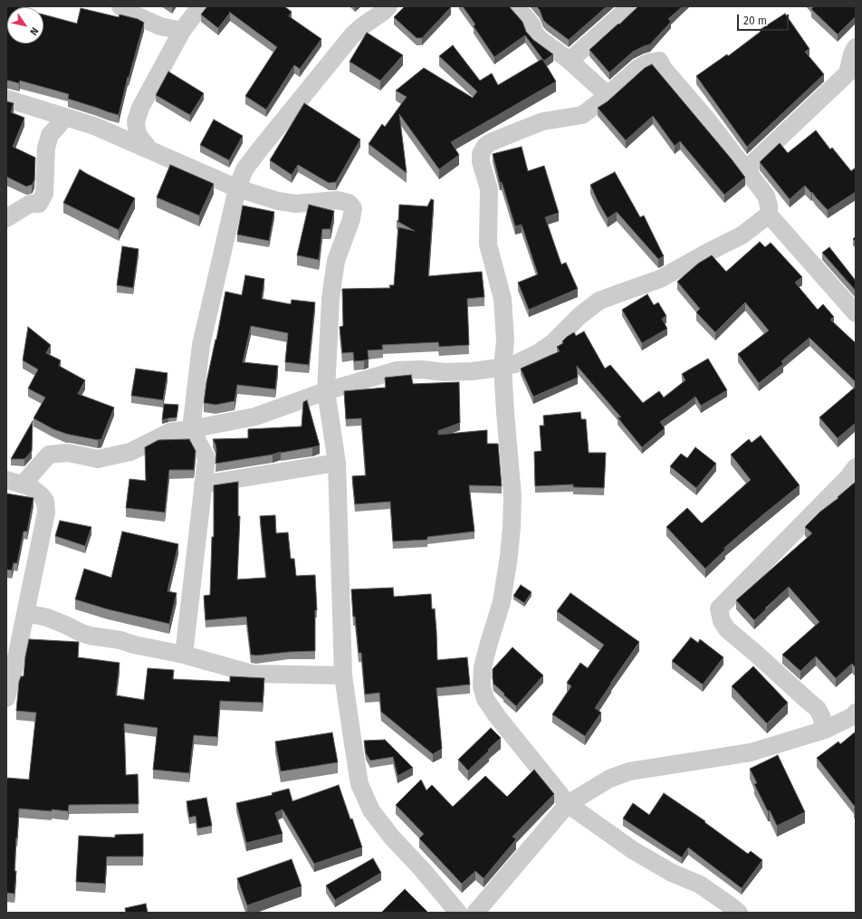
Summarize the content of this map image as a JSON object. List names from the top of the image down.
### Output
{
  "scale_bar": "20 m",
  "north": "bottom right"
}
